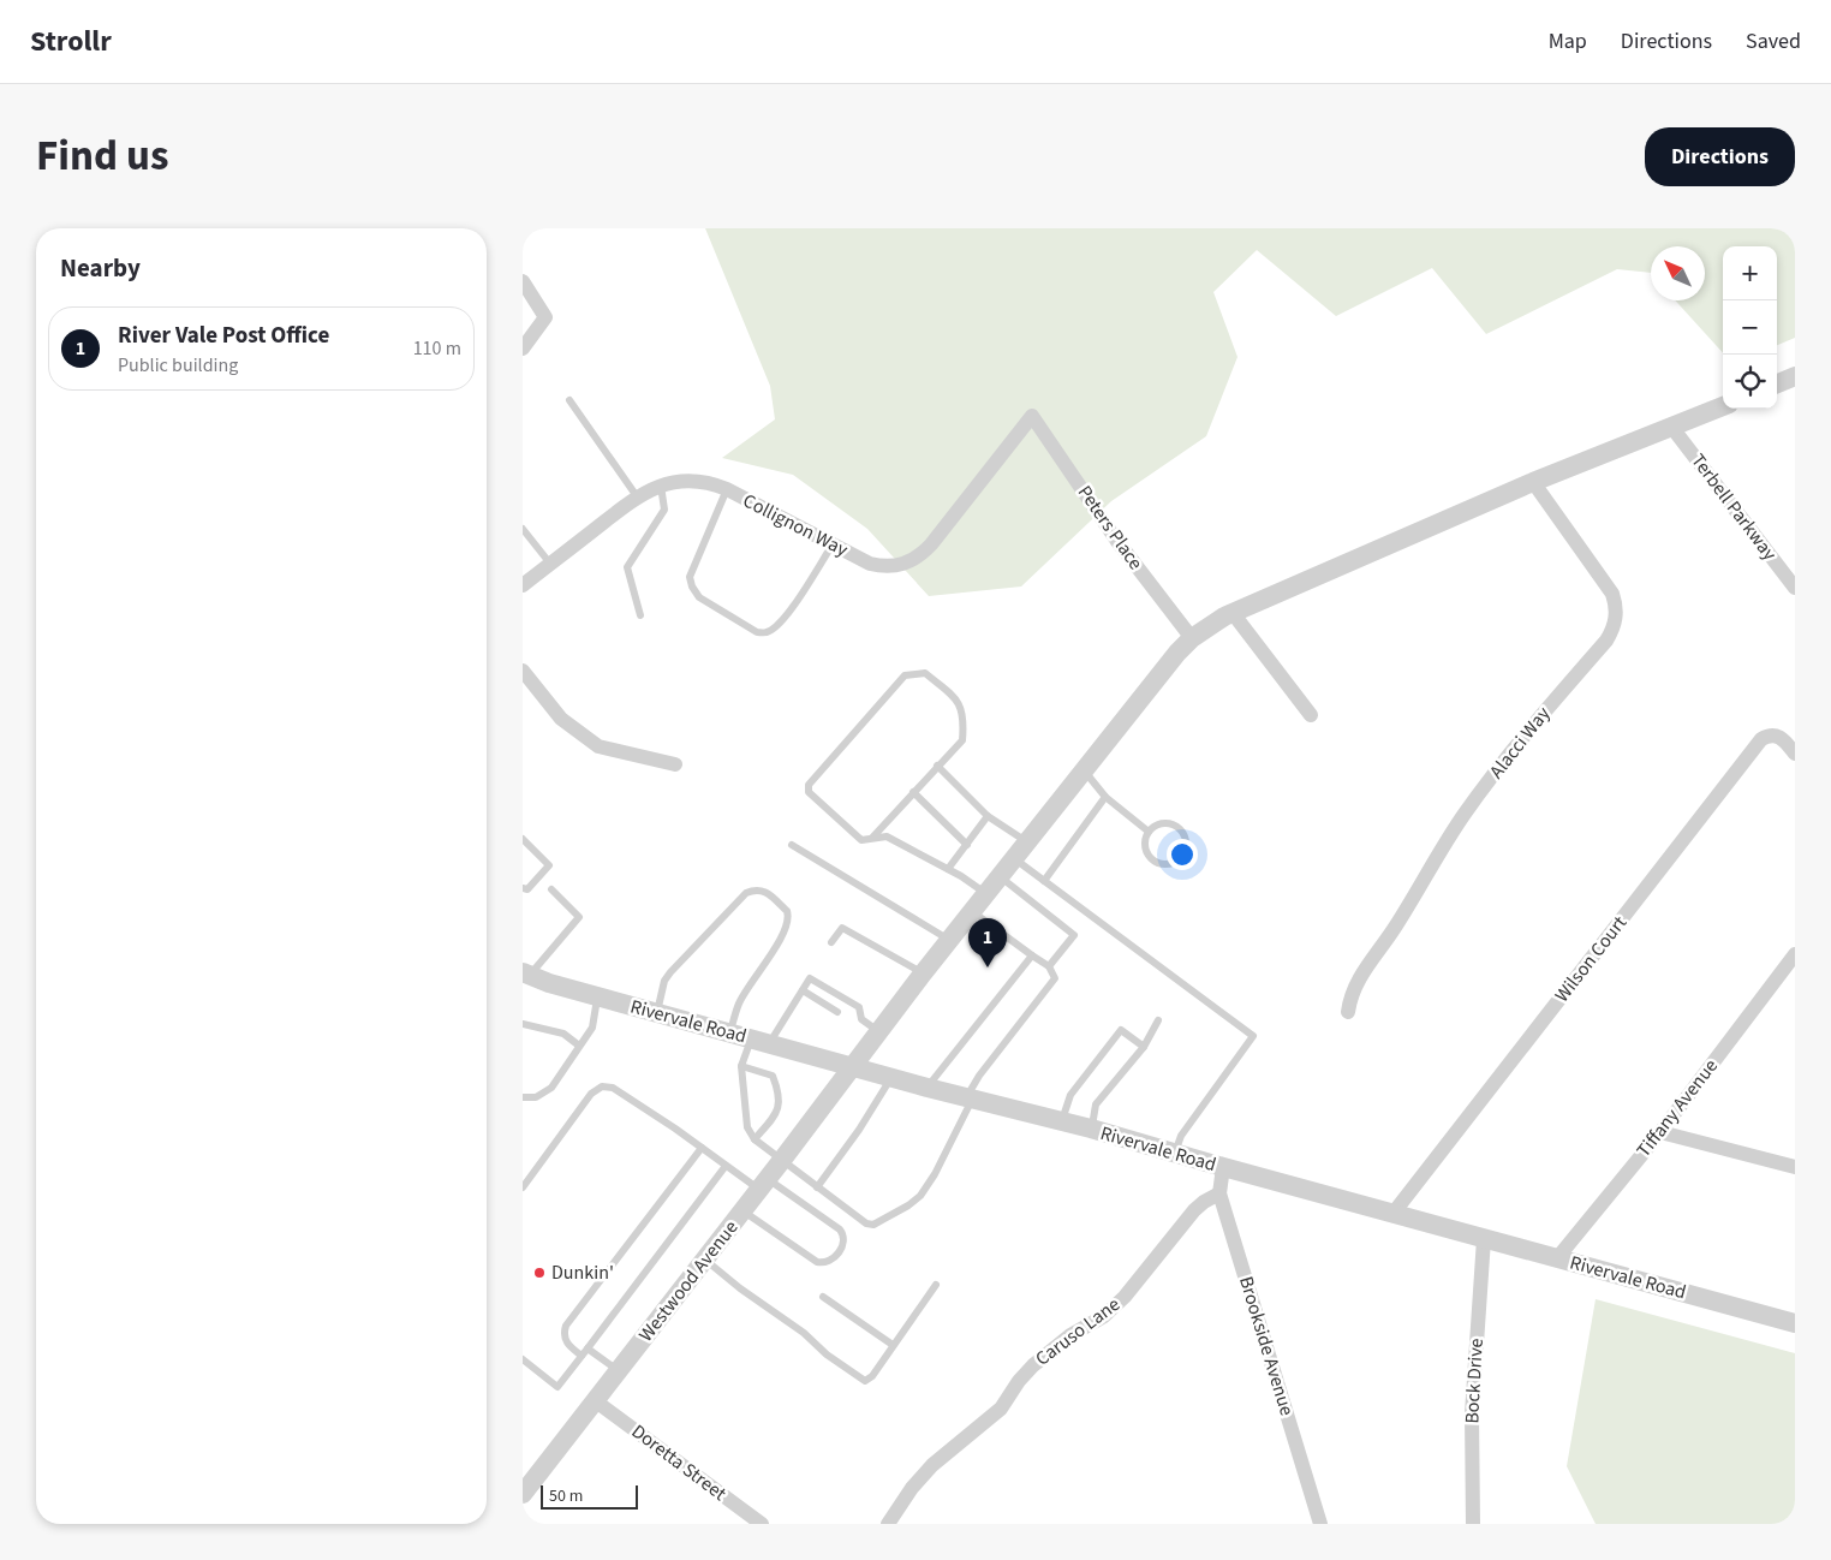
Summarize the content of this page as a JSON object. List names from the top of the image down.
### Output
{
  "streets": {
    "street": [
      "Terbell Parkway",
      "Collignon Way",
      "Peters Place",
      "Alacci Way",
      "Wilson Court",
      "Rivervale Road",
      "Tiffany Avenue",
      "Westwood Avenue",
      "Caruso Lane",
      "Brookside Avenue",
      "Bock Drive",
      "Doretta Street"
    ]
  },
  "crossings": [
    ["Terbell Parkway", "Westwood Avenue"],
    ["Collignon Way", "Peters Place"],
    ["Peters Place", "Westwood Avenue"],
    ["Alacci Way", "Westwood Avenue"],
    ["Wilson Court", "Rivervale Road"],
    ["Rivervale Road", "Tiffany Avenue"],
    ["Rivervale Road", "Westwood Avenue"],
    ["Rivervale Road", "Brookside Avenue"],
    ["Rivervale Road", "Bock Drive"],
    ["Westwood Avenue", "Doretta Street"],
    ["Caruso Lane", "Brookside Avenue"]
  ],
  "places": ["Dunkin'"],
  "scale_bar": "50 m",
  "north": "top left",
  "page": {
    "header": "Strollr",
    "nav": ["Map", "Directions", "Saved"],
    "title": "Find us",
    "buttons": "Directions",
    "heading": "Nearby",
    "map_buttons": ["+", "−"],
    "list": [
      {
        "mark": "1",
        "name": "River Vale Post Office",
        "note": "Public building",
        "value": "110 m"
      }
    ],
    "pins": "1",
    "scale": "50 m"
  }
}
